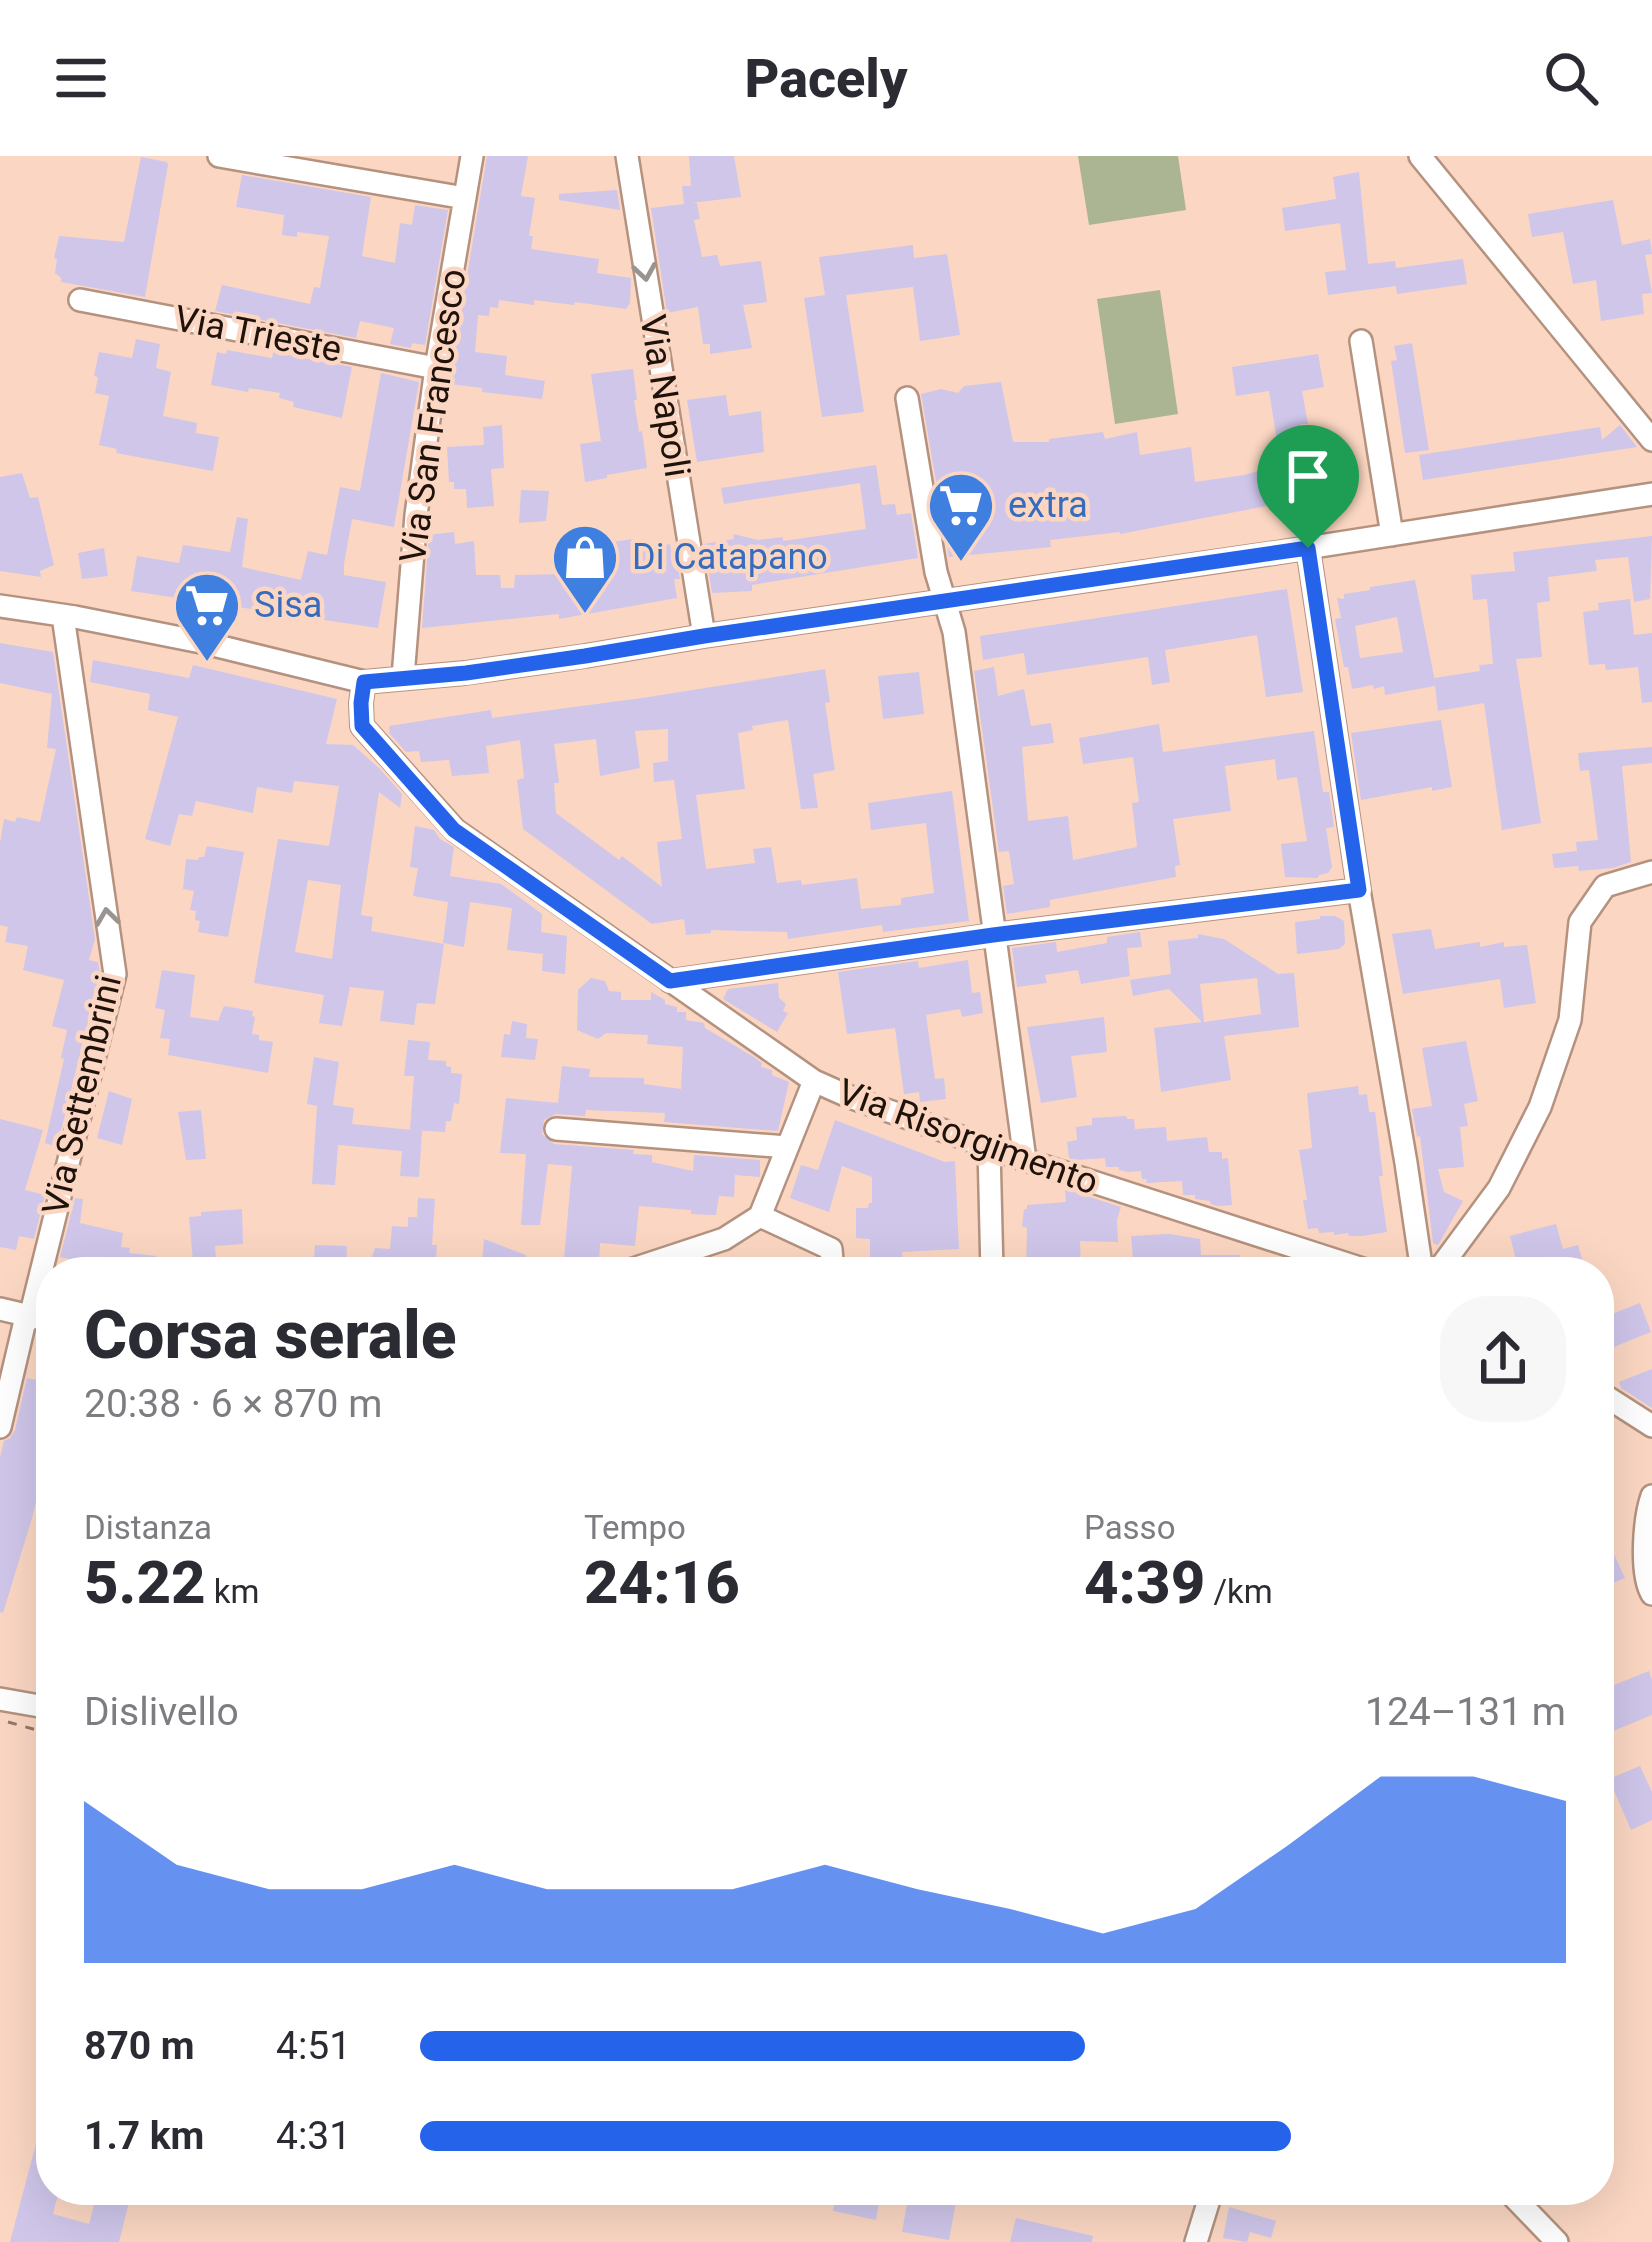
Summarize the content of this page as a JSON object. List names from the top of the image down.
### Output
{
  "streets": {
    "street": [
      "Via Trieste",
      "Via Napoli",
      "Via San Francesco",
      "Via Settembrini",
      "Via Risorgimento"
    ]
  },
  "crossings": [
    ["Via Trieste", "Via San Francesco"]
  ],
  "one_way": ["Via Napoli", "Via Settembrini"],
  "places": {
    "supermarket": ["extra", "Sisa"],
    "shop": ["Di Catapano"]
  },
  "page": {
    "header": "Pacely",
    "heading": ["Corsa serale", "20:38 · 6 × 870 m"],
    "stats": [
      ["Distanza", "5.22 km"],
      ["Tempo", "24:16"],
      ["Passo", "4:39 /km"]
    ],
    "chart": ["Dislivello", "124–131 m"],
    "list": [
      {
        "name": "870 m",
        "note": "4:51"
      },
      {
        "name": "1.7 km",
        "note": "4:31"
      }
    ]
  }
}
